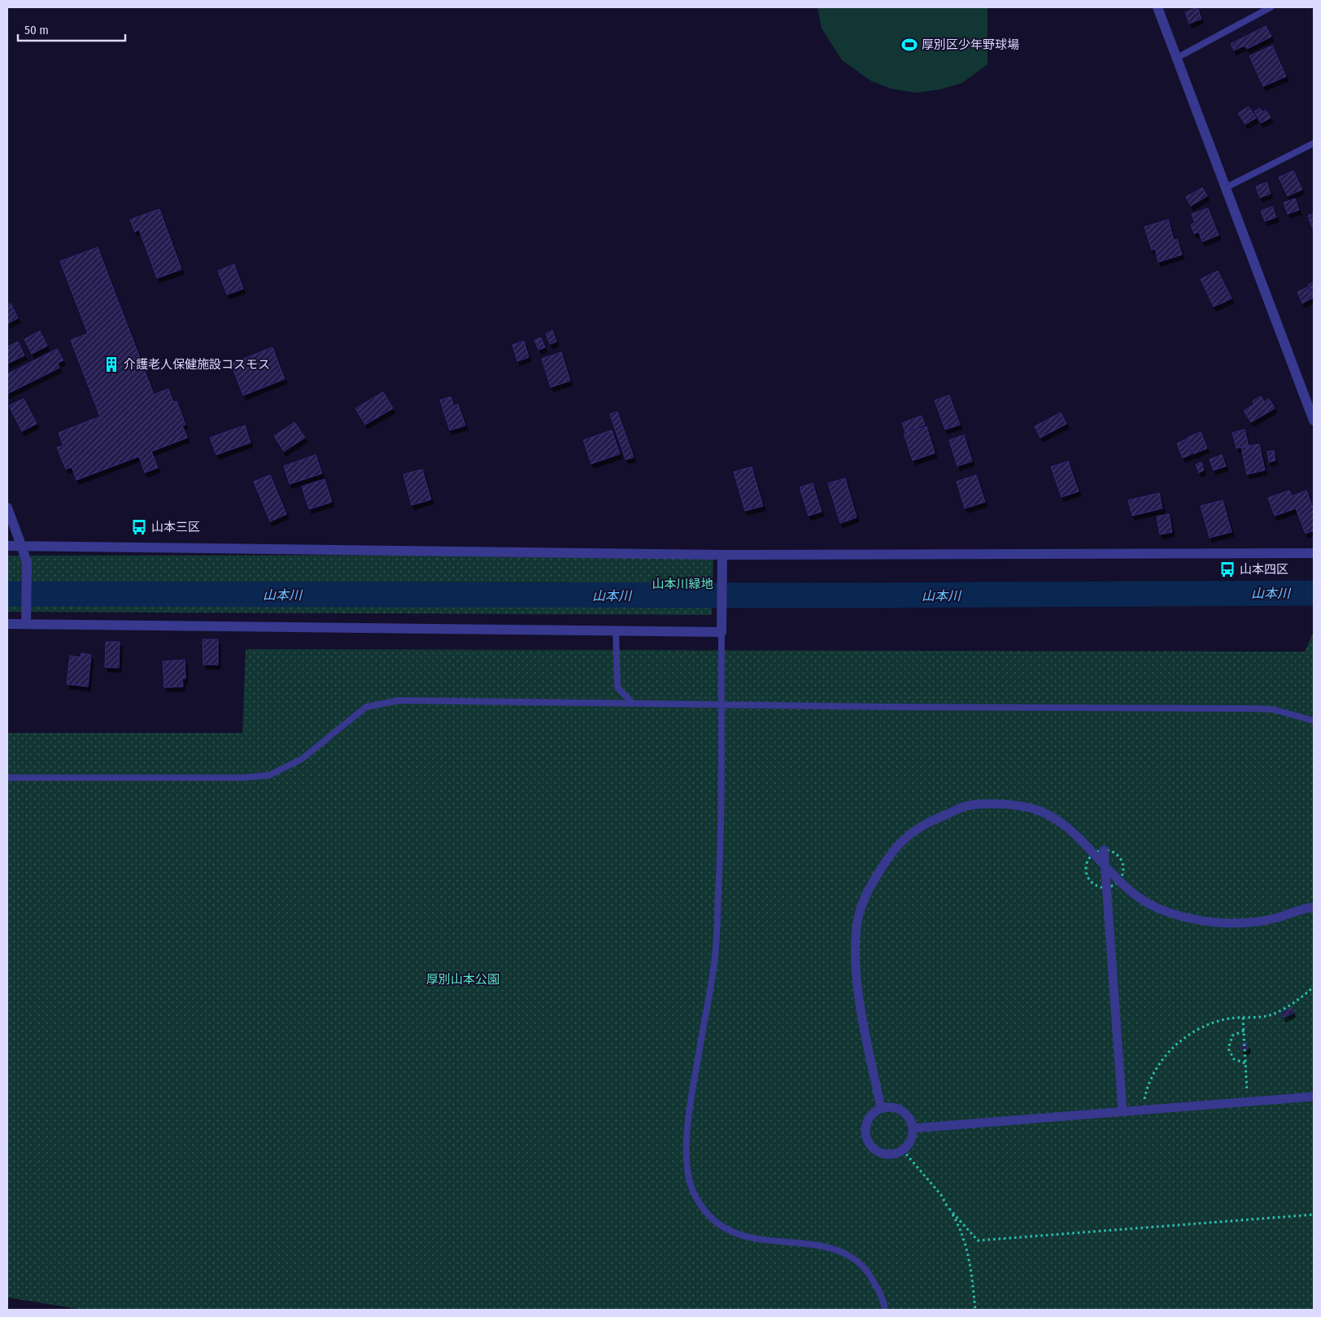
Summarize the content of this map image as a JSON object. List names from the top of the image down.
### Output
{
  "water": ["山本川"],
  "parks": ["山本川緑地", "厚別山本公園"],
  "places": {
    "sports": ["厚別区少年野球場"],
    "building": ["介護老人保健施設コスモス"],
    "bus stop": ["山本三区", "山本四区"]
  },
  "scale_bar": "50 m"
}
